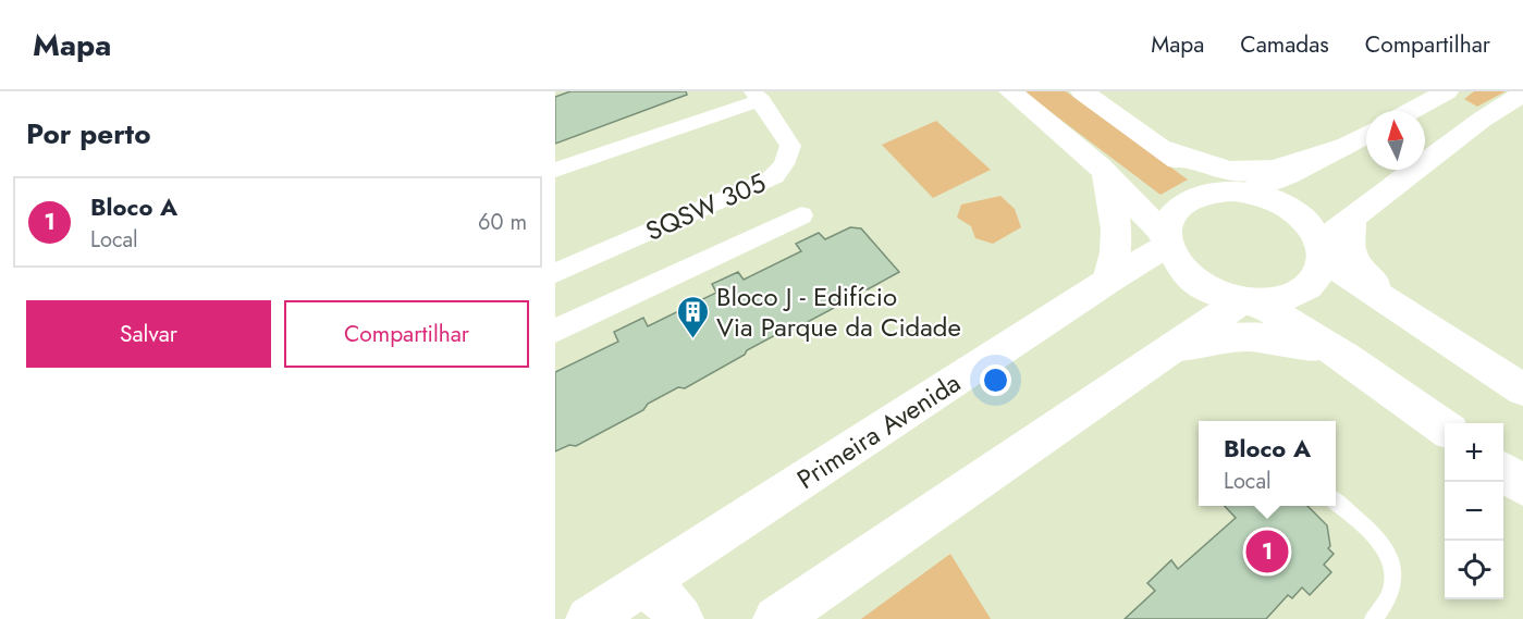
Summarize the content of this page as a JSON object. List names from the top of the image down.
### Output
{
  "streets": {
    "main road": ["Primeira Avenida"],
    "street": ["SQSW 305"]
  },
  "places": {
    "building": ["Bloco J - Edifício Via Parque da Cidade"]
  },
  "north": "top",
  "page": {
    "header": "Mapa",
    "nav": ["Mapa", "Camadas", "Compartilhar"],
    "heading": "Por perto",
    "list": [
      {
        "mark": "1",
        "name": "Bloco A",
        "note": "Local",
        "value": "60 m"
      }
    ],
    "buttons": ["Salvar", "Compartilhar"],
    "popup": ["Bloco A", "Local"],
    "map_buttons": ["+", "−"],
    "pins": "1"
  }
}
